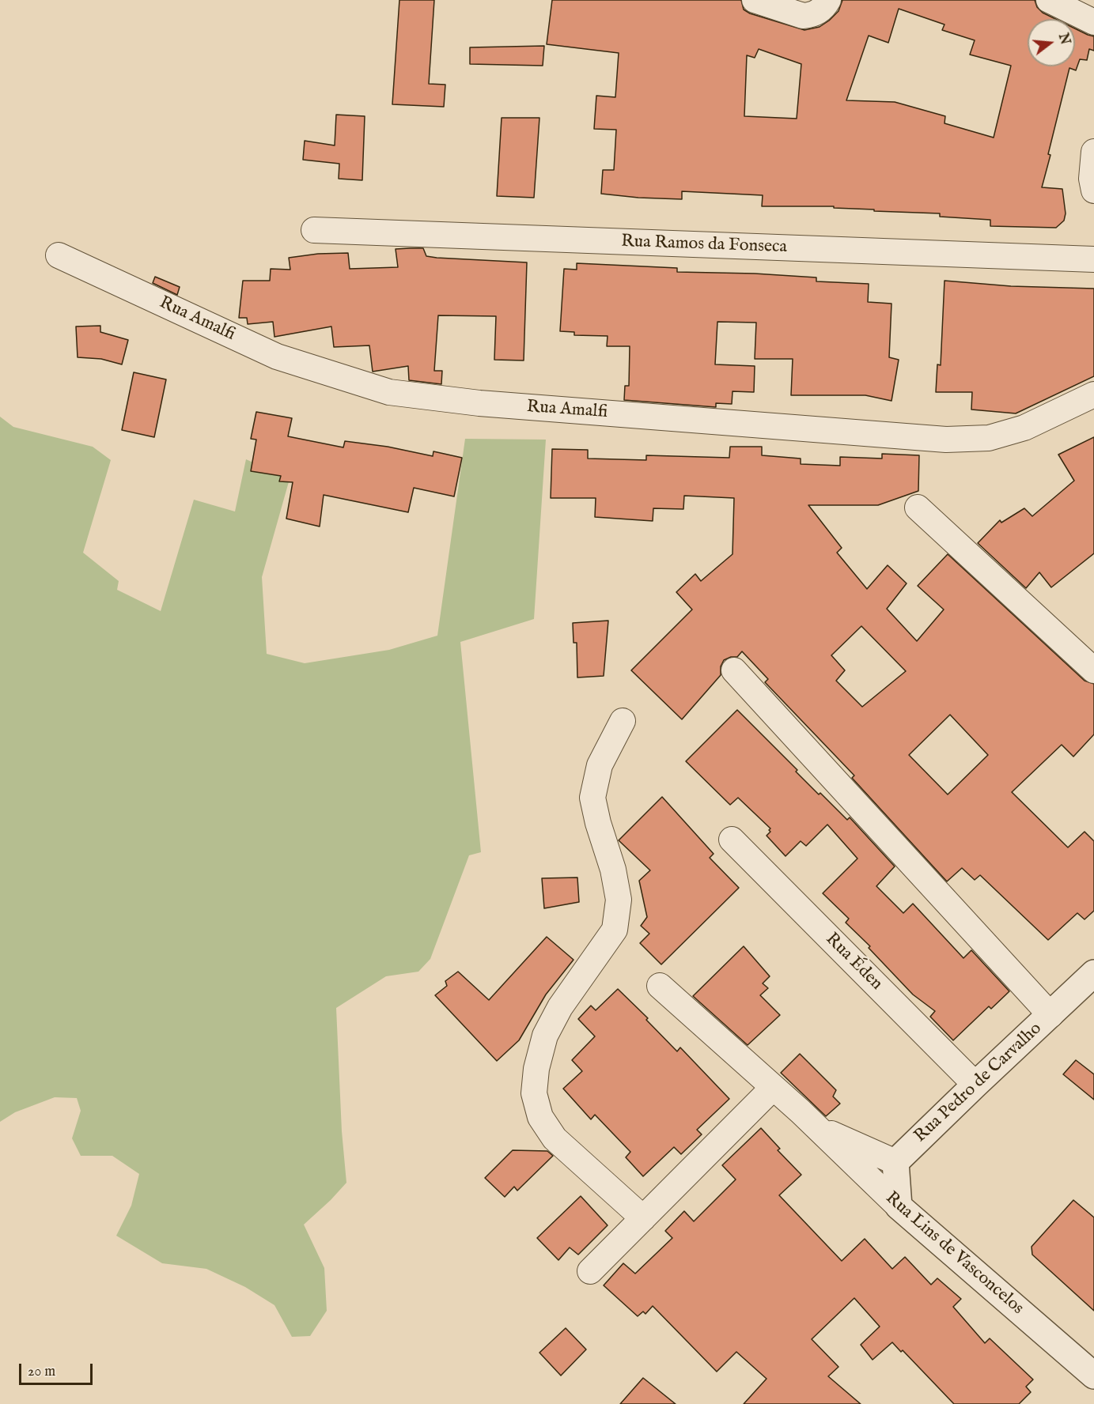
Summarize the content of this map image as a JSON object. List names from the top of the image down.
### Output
{
  "streets": {
    "street": [
      "Rua Ramos da Fonseca",
      "Rua Amalfi",
      "Rua Éden",
      "Rua Pedro de Carvalho",
      "Rua Lins de Vasconcelos"
    ]
  },
  "crossings": [
    ["Rua Éden", "Rua Pedro de Carvalho"],
    ["Rua Pedro de Carvalho", "Rua Lins de Vasconcelos"]
  ],
  "scale_bar": "20 m",
  "north": "right"
}
